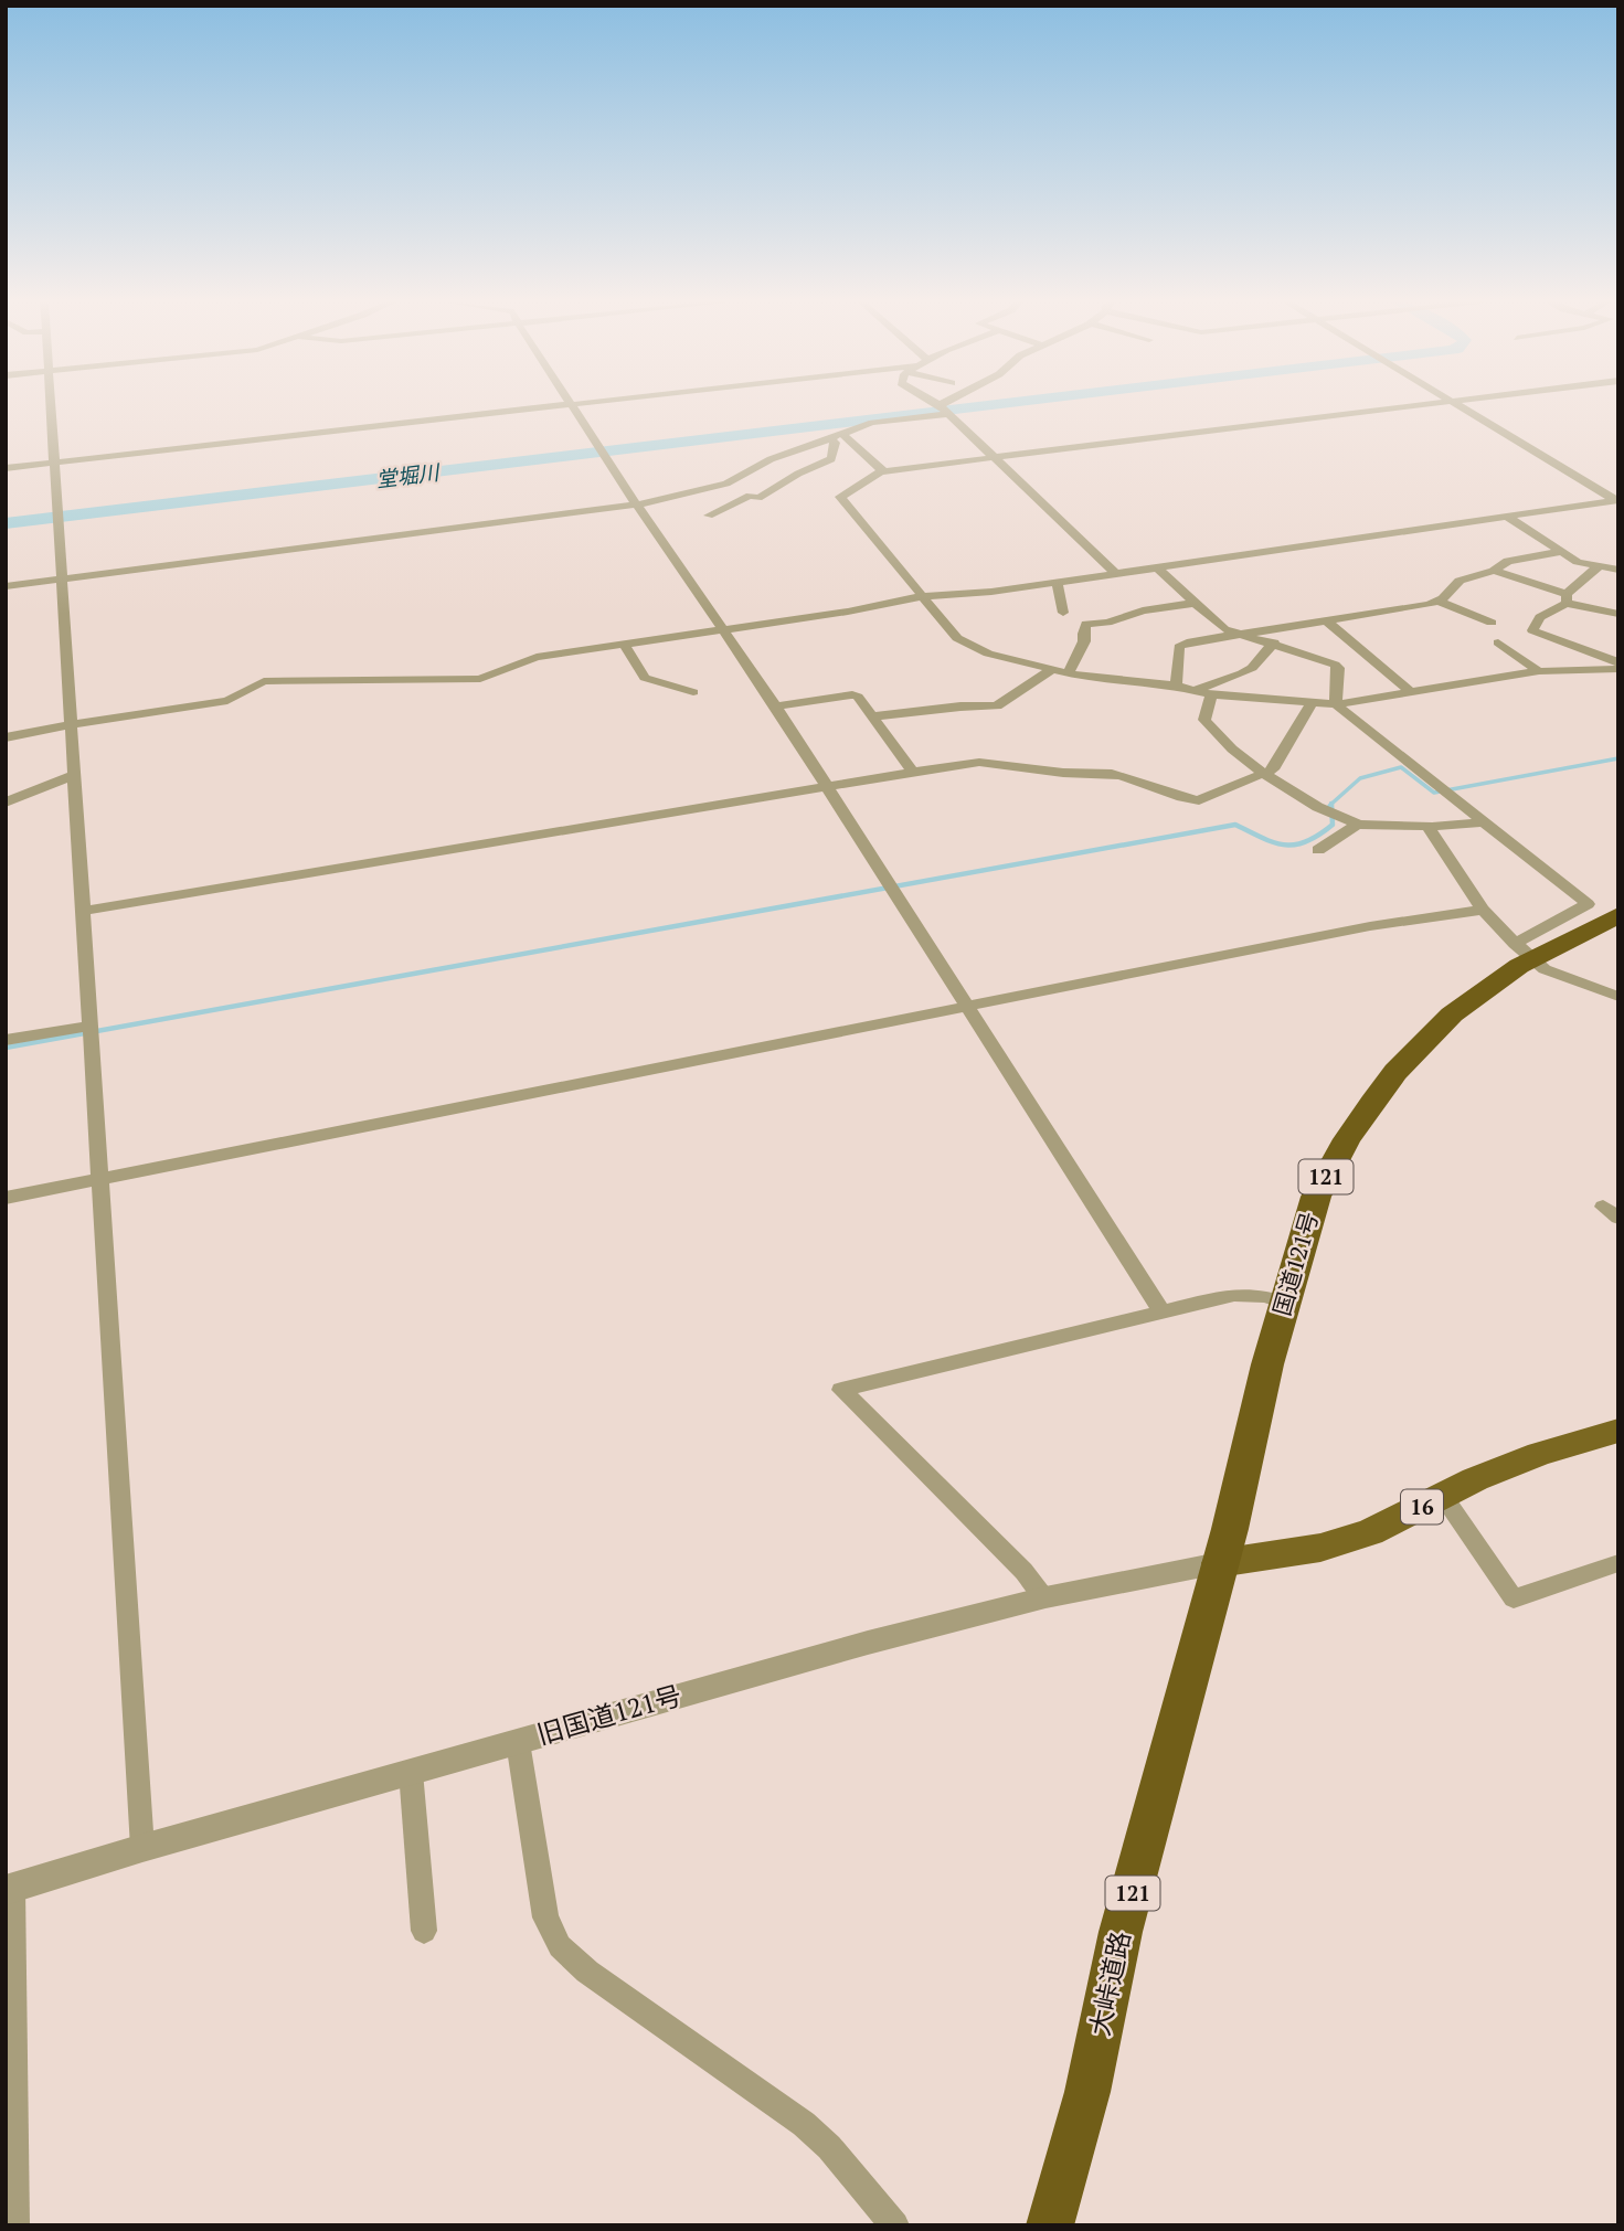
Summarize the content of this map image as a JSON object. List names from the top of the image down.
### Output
{
  "streets": {
    "highway": ["121", "国道121号", "大峠道路"],
    "main road": ["16"],
    "street": ["旧国道121号"]
  },
  "crossings": [
    ["国道121号", "16"],
    ["国道121号", "旧国道121号"],
    ["国道121号", "大峠道路"],
    ["16", "旧国道121号"],
    ["16", "大峠道路"],
    ["旧国道121号", "大峠道路"]
  ],
  "water": ["堂堀川"]
}
